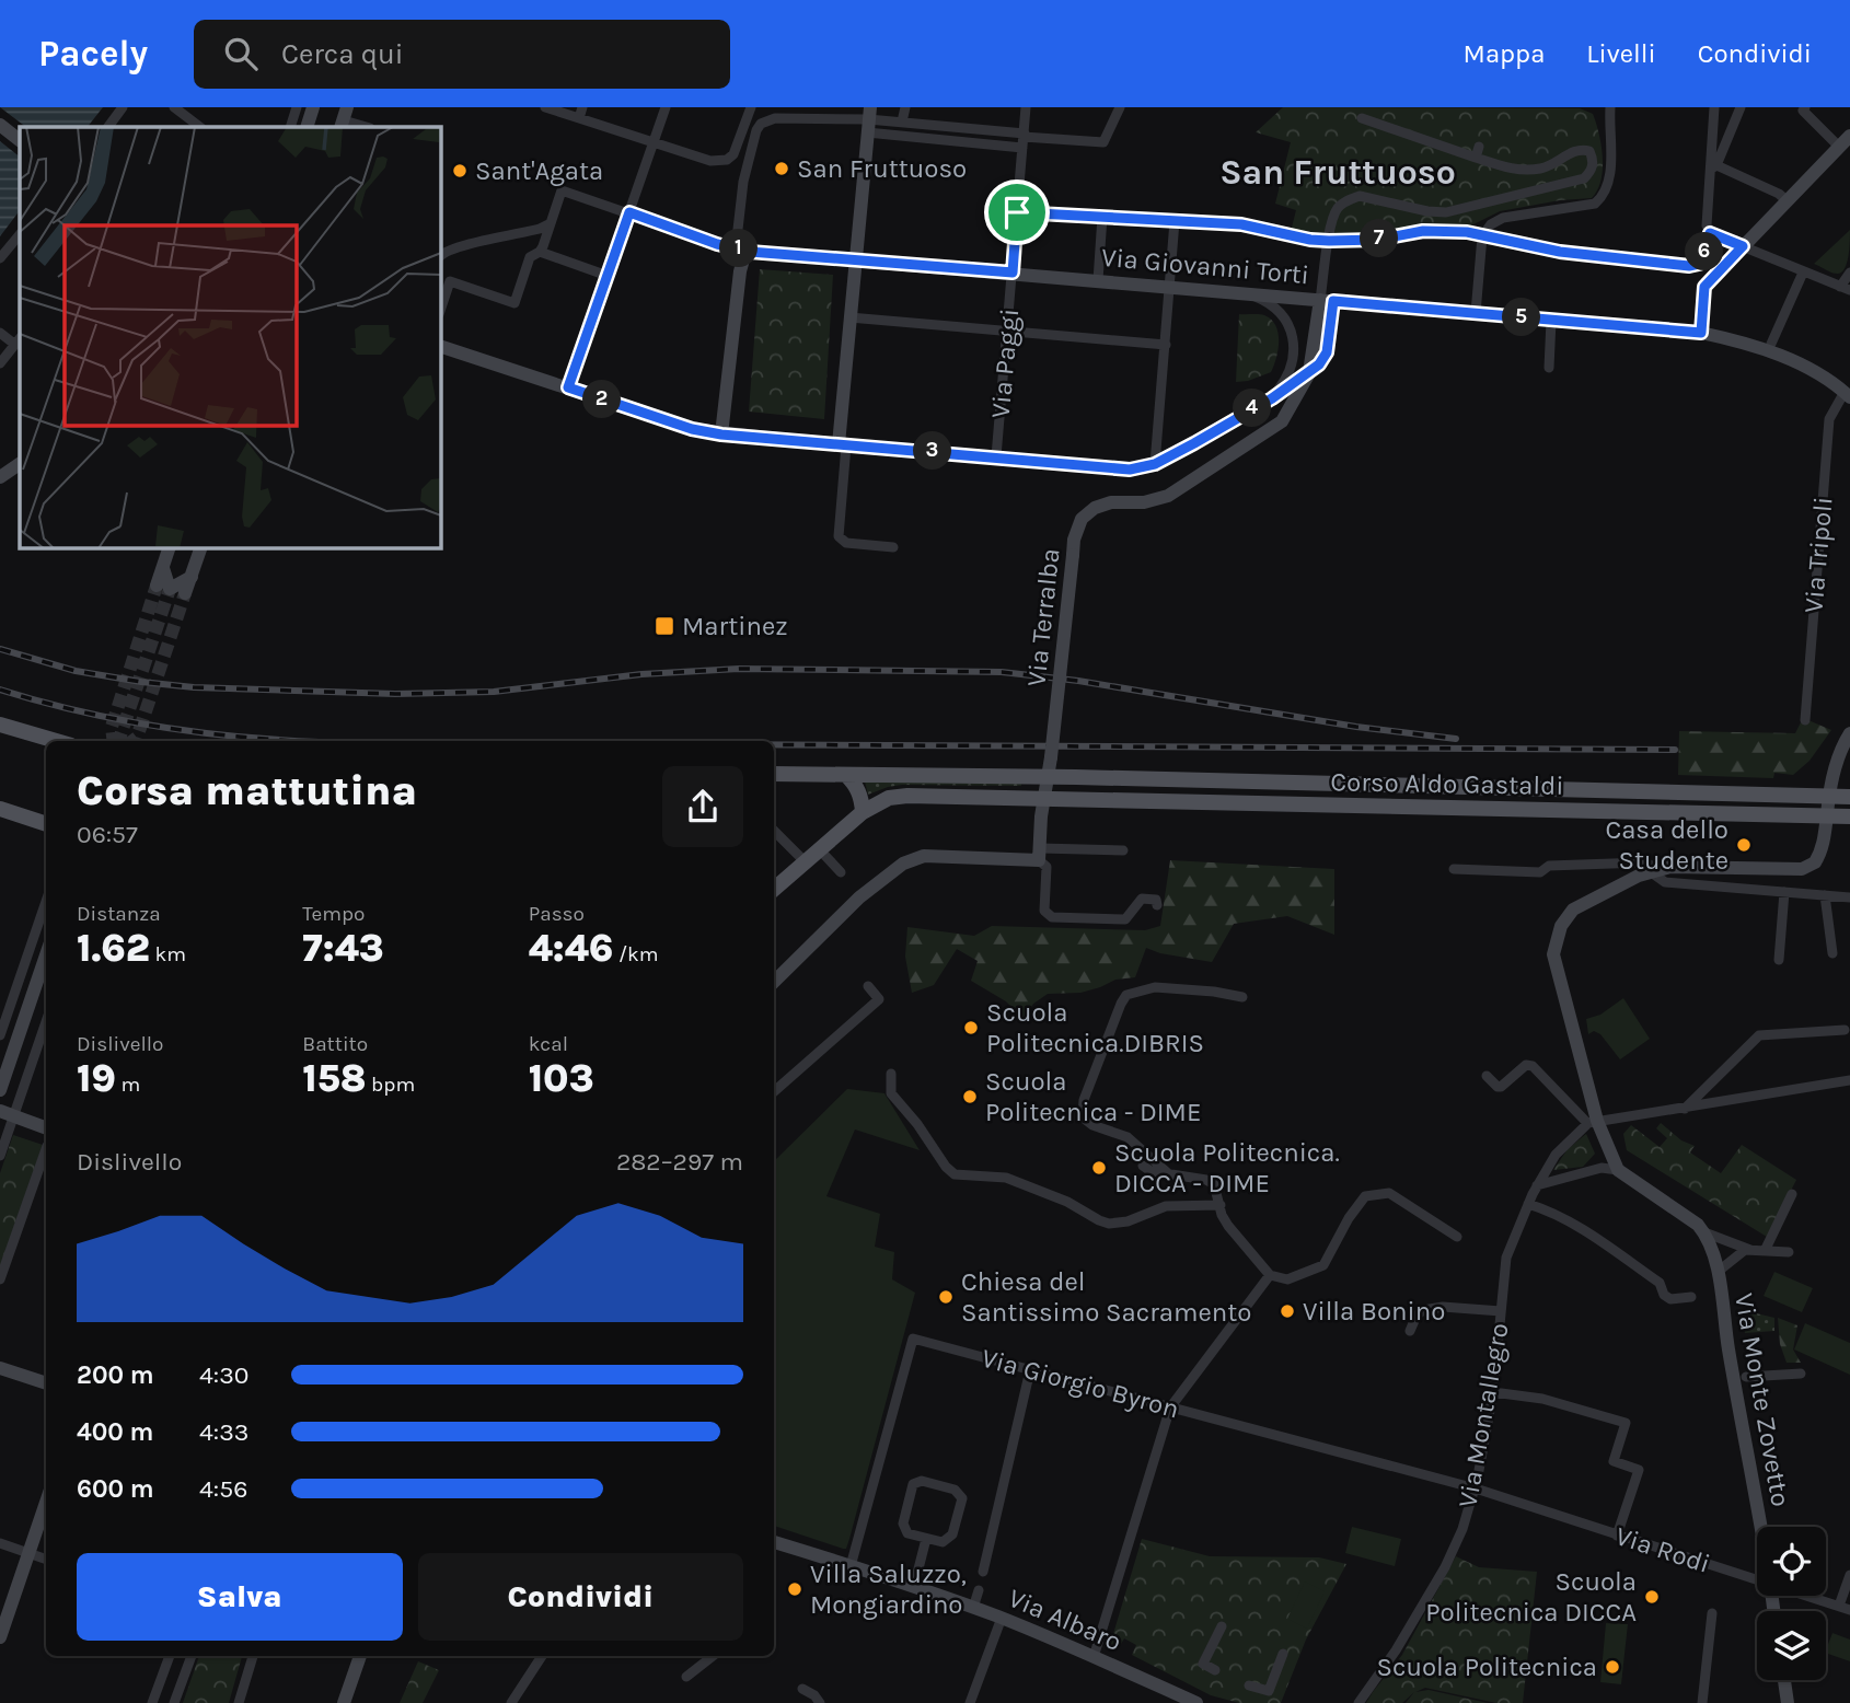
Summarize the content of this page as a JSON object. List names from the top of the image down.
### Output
{
  "streets": {
    "main road": ["Corso Aldo Gastaldi"],
    "street": [
      "Via Giovanni Torti",
      "Via Paggi",
      "Via Tripoli",
      "Via Terralba",
      "Via Giorgio Byron",
      "Via Monte Zovetto",
      "Via Montallegro",
      "Via Rodi",
      "Via Albaro"
    ]
  },
  "crossings": [
    ["Via Giovanni Torti", "Via Paggi"],
    ["Via Giovanni Torti", "Via Tripoli"],
    ["Via Terralba", "Corso Aldo Gastaldi"],
    ["Via Giorgio Byron", "Via Montallegro"],
    ["Via Giorgio Byron", "Via Rodi"],
    ["Via Giorgio Byron", "Via Albaro"],
    ["Via Montallegro", "Via Rodi"]
  ],
  "districts": ["San Fruttuoso"],
  "places": {
    "other": [
      "San Fruttuoso",
      "Sant'Agata",
      "Casa dello Studente",
      "Scuola Politecnica.DIBRIS",
      "Scuola Politecnica - DIME",
      "Scuola Politecnica. DICCA - DIME",
      "Chiesa del Santissimo Sacramento",
      "Villa Bonino",
      "Villa Saluzzo, Mongiardino",
      "Scuola Politecnica DICCA",
      "Scuola Politecnica"
    ],
    "transit": ["Martinez"]
  },
  "page": {
    "header": "Pacely",
    "search": "Cerca qui",
    "nav": ["Mappa", "Livelli", "Condividi"],
    "pins": [
      "7",
      "1",
      "6",
      "5",
      "2",
      "4",
      "3"
    ],
    "heading": ["Corsa mattutina", "06:57"],
    "stats": [
      ["Distanza", "1.62 km"],
      ["Tempo", "7:43"],
      ["Passo", "4:46 /km"],
      ["Dislivello", "19 m"],
      ["Battito", "158 bpm"],
      ["kcal", "103"]
    ],
    "chart": ["Dislivello", "282–297 m"],
    "list": [
      {
        "name": "200 m",
        "note": "4:30"
      },
      {
        "name": "400 m",
        "note": "4:33"
      },
      {
        "name": "600 m",
        "note": "4:56"
      }
    ],
    "buttons": ["Salva", "Condividi"]
  }
}
